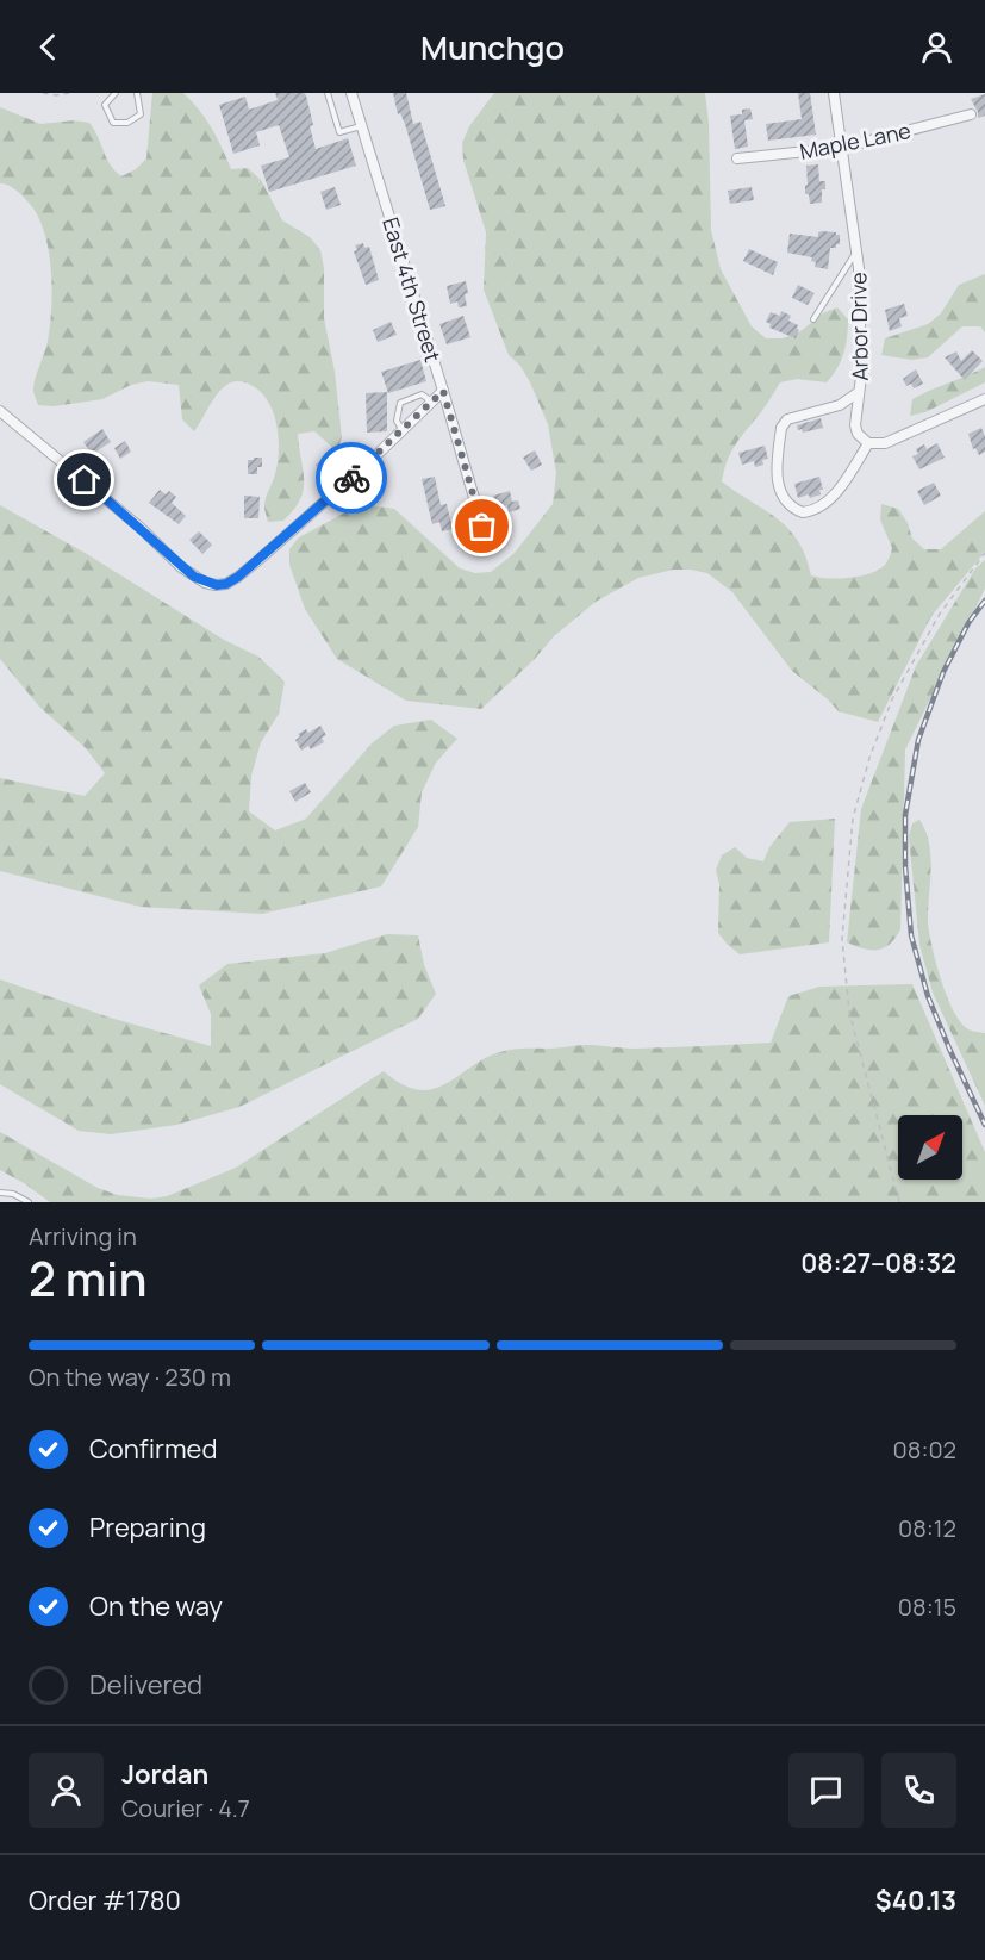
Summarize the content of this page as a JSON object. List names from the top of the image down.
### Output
{
  "streets": {
    "street": ["Maple Lane", "East 4th Street", "Arbor Drive"]
  },
  "crossings": [
    ["Maple Lane", "Arbor Drive"]
  ],
  "north": "top right",
  "page": {
    "header": "Munchgo",
    "heading": ["2 min", "Arriving in", "08:27–08:32"],
    "panel": [
      "Jordan",
      "Courier · 4.7",
      "Order #1780",
      "$40.13"
    ],
    "bar": "On the way · 230 m",
    "list": [
      ["Confirmed", "08:02"],
      ["Preparing", "08:12"],
      ["On the way", "08:15"],
      "Delivered"
    ]
  }
}
